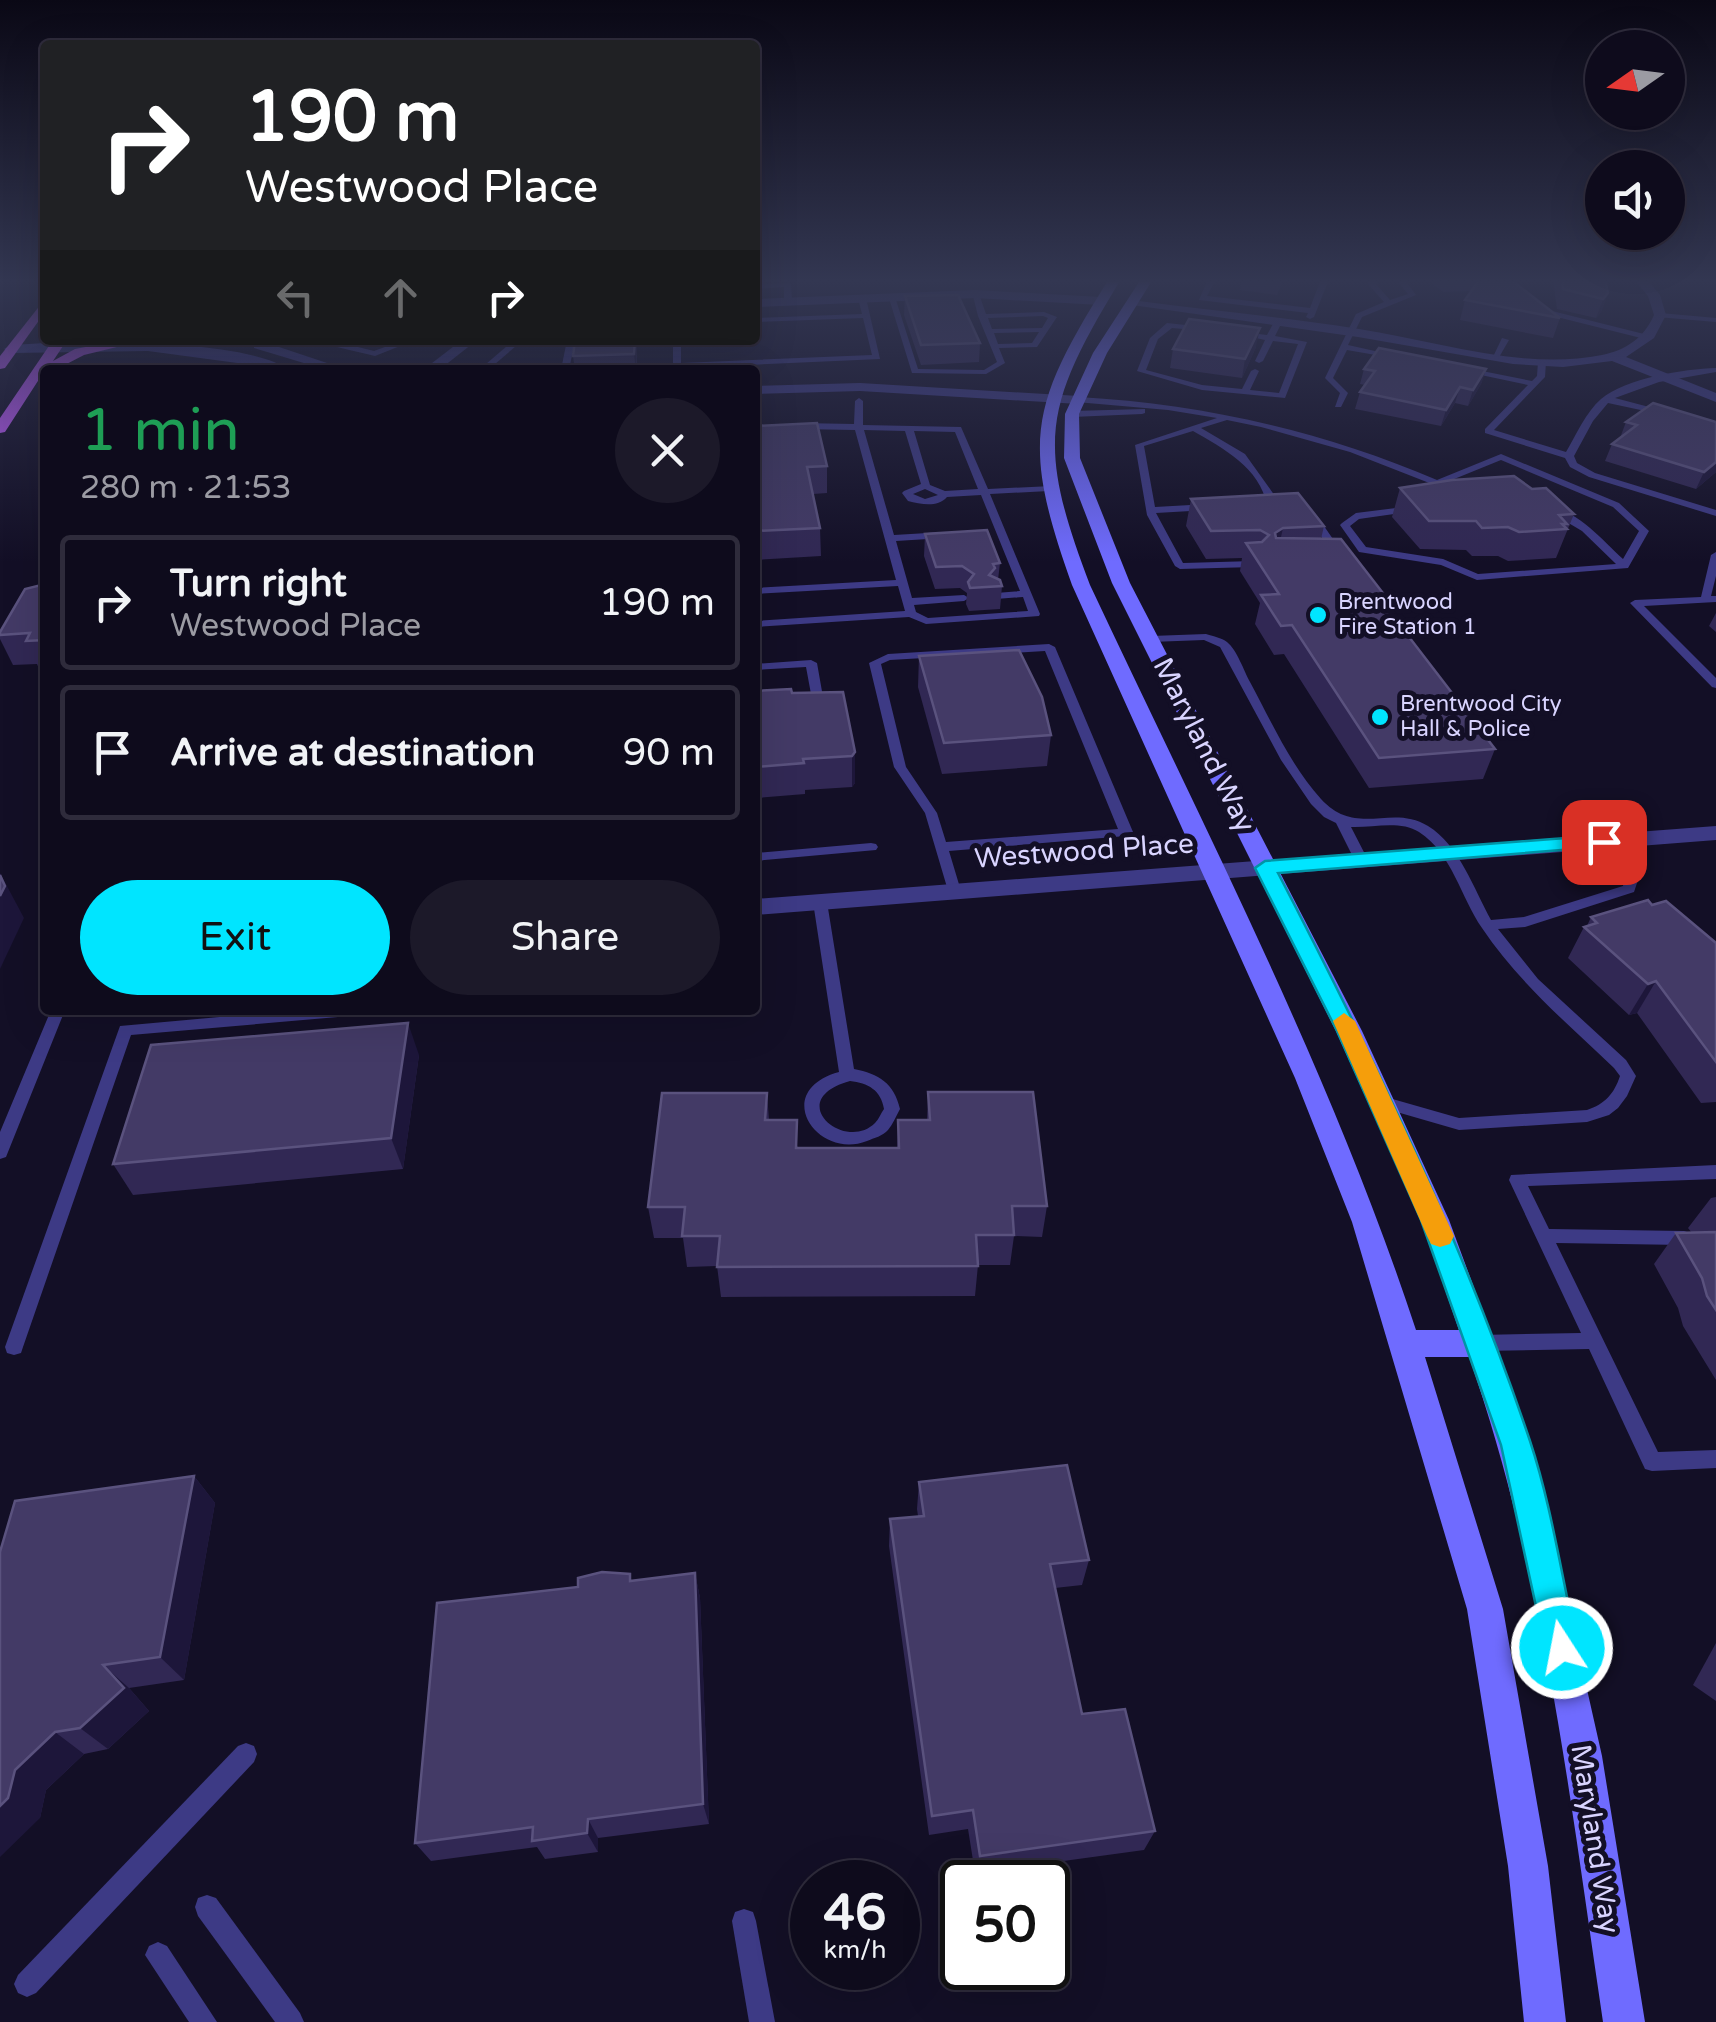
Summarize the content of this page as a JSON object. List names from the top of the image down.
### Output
{
  "streets": {
    "main road": ["Maryland Way"],
    "street": ["Westwood Place"]
  },
  "crossings": [
    ["Maryland Way", "Westwood Place"]
  ],
  "places": ["Brentwood Fire Station 1", "Brentwood City Hall & Police"],
  "north": "left",
  "page": {
    "turn": ["190 m", "Westwood Place"],
    "heading": ["1 min", "280 m · 21:53"],
    "list": [
      {
        "name": "Turn right",
        "note": "Westwood Place",
        "value": "190 m"
      },
      {
        "name": "Arrive at destination",
        "value": "90 m"
      }
    ],
    "buttons": ["Exit", "Share"],
    "speed": "46 km/h",
    "limit": "50"
  }
}
